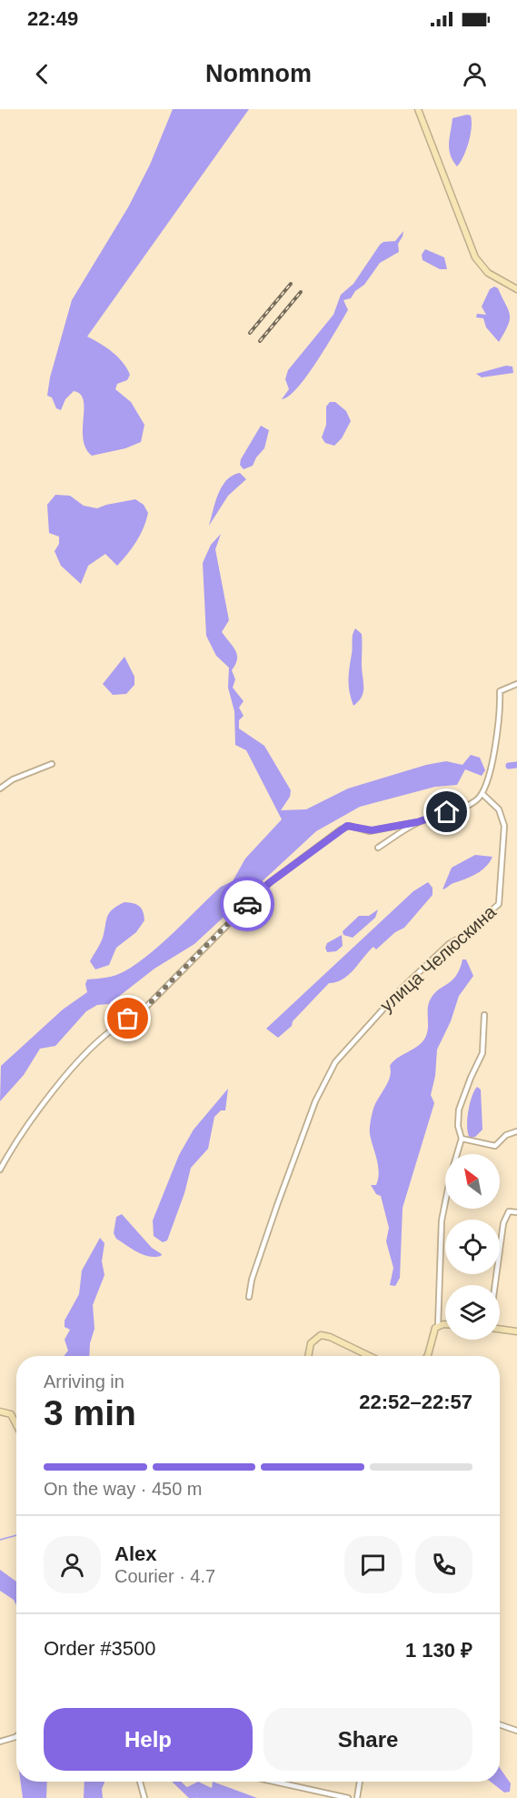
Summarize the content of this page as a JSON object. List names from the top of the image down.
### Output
{
  "streets": {
    "street": ["улица Челюскина"]
  },
  "north": "top left",
  "page": {
    "status": "22:49",
    "header": "Nomnom",
    "heading": ["3 min", "Arriving in", "22:52–22:57"],
    "panel": [
      "Alex",
      "Courier · 4.7",
      "Order #3500",
      "1 130 ₽"
    ],
    "bar": "On the way · 450 m",
    "buttons": ["Help", "Share"]
  }
}
